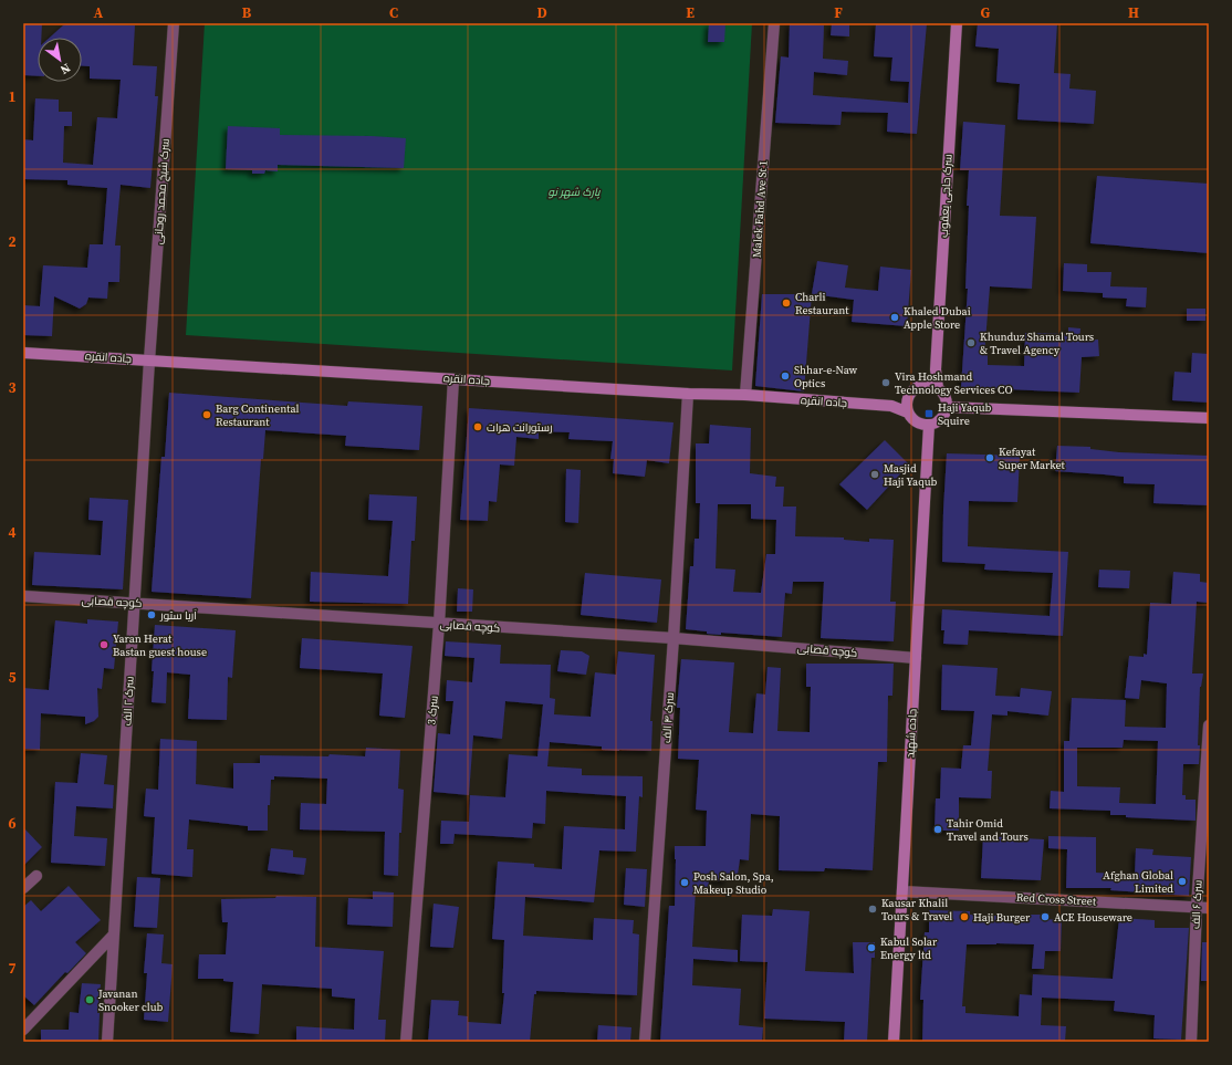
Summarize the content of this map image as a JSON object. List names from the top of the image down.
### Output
{
  "streets": {
    "main road": ["سرک حاجی یعقوب", "جاده انقره", "جاده شهید"],
    "street": [
      "سرک شیخ محمد روحانی",
      "Malek Fahd Ave St 1",
      "کوچه قصابی",
      "سرک ۲ الف",
      "سرک 3",
      "سرک ۴ الف",
      "Red Cross Street",
      "سرک ۶ الف"
    ]
  },
  "crossings": [
    ["سرک شیخ محمد روحانی", "جاده انقره"],
    ["سرک شیخ محمد روحانی", "سرک ۲ الف"],
    ["سرک حاجی یعقوب", "جاده انقره"],
    ["سرک حاجی یعقوب", "جاده شهید"],
    ["Malek Fahd Ave St 1", "جاده انقره"],
    ["جاده انقره", "سرک ۲ الف"],
    ["جاده انقره", "سرک 3"],
    ["جاده انقره", "سرک ۴ الف"],
    ["جاده انقره", "جاده شهید"],
    ["کوچه قصابی", "سرک ۲ الف"],
    ["کوچه قصابی", "سرک 3"],
    ["کوچه قصابی", "سرک ۴ الف"],
    ["کوچه قصابی", "جاده شهید"],
    ["جاده شهید", "Red Cross Street"],
    ["Red Cross Street", "سرک ۶ الف"]
  ],
  "parks": ["پارک شهر نو"],
  "places": {
    "other": [
      "Charli Restaurant",
      "Khaled Dubai Apple Store",
      "Khunduz Shamal Tours & Travel Agency",
      "Shhar-e-Naw Optics",
      "Vira Hoshmand Technology Services CO",
      "Barg Continental Restaurant",
      "رستورانت هرات",
      "Kefayat Super Market",
      "Masjid Haji Yaqub",
      "آریا ستور",
      "Yaran Herat Bastan guest house",
      "Tahir Omid Travel and Tours",
      "Afghan Global Limited",
      "Posh Salon, Spa, Makeup Studio",
      "Kausar Khalil Tours & Travel",
      "Haji Burger",
      "ACE Houseware",
      "Kabul Solar Energy ltd",
      "Javanan Snooker club"
    ],
    "transit": ["Haji Yaqub Squire"]
  },
  "north": "bottom right",
  "grid": {
    "columns": [
      "A",
      "B",
      "C",
      "D",
      "E",
      "F",
      "G",
      "H"
    ],
    "rows": [
      "1",
      "2",
      "3",
      "4",
      "5",
      "6",
      "7"
    ]
  }
}
